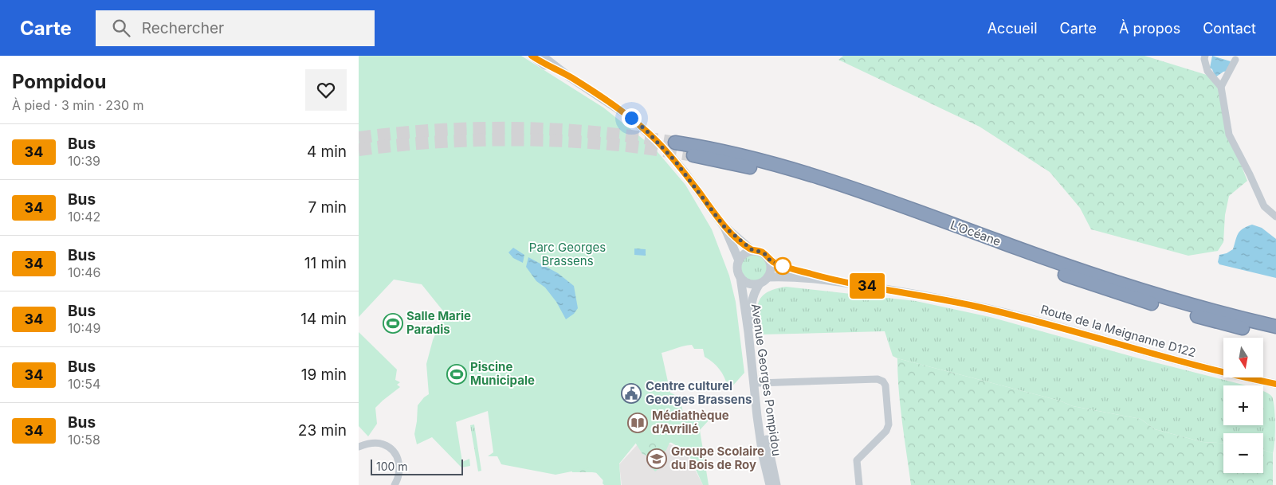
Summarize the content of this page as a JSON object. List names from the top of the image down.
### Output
{
  "streets": {
    "highway": ["L’Océane"],
    "street": ["Route de la Meignanne D122", "Avenue Georges Pompidou"]
  },
  "parks": ["Parc Georges Brassens"],
  "places": {
    "sports": ["Salle Marie Paradis", "Piscine Municipale"],
    "public building": ["Centre culturel Georges Brassens"],
    "library": ["Médiathèque d’Avrillé"],
    "school or university": ["Groupe Scolaire du Bois de Roy"]
  },
  "lines": ["bus line 34"],
  "scale_bar": "100 m",
  "north": "bottom",
  "page": {
    "header": "Carte",
    "search": "Rechercher",
    "nav": [
      "Accueil",
      "Carte",
      "À propos",
      "Contact"
    ],
    "heading": ["Pompidou", "À pied · 3 min · 230 m"],
    "on_map": "34",
    "list": [
      {
        "mark": "34",
        "name": "Bus",
        "note": "10:39",
        "value": "4 min"
      },
      {
        "mark": "34",
        "name": "Bus",
        "note": "10:42",
        "value": "7 min"
      },
      {
        "mark": "34",
        "name": "Bus",
        "note": "10:46",
        "value": "11 min"
      },
      {
        "mark": "34",
        "name": "Bus",
        "note": "10:49",
        "value": "14 min"
      },
      {
        "mark": "34",
        "name": "Bus",
        "note": "10:54",
        "value": "19 min"
      },
      {
        "mark": "34",
        "name": "Bus",
        "note": "10:58",
        "value": "23 min"
      }
    ],
    "map_buttons": ["+", "−"],
    "scale": "100 m"
  }
}
